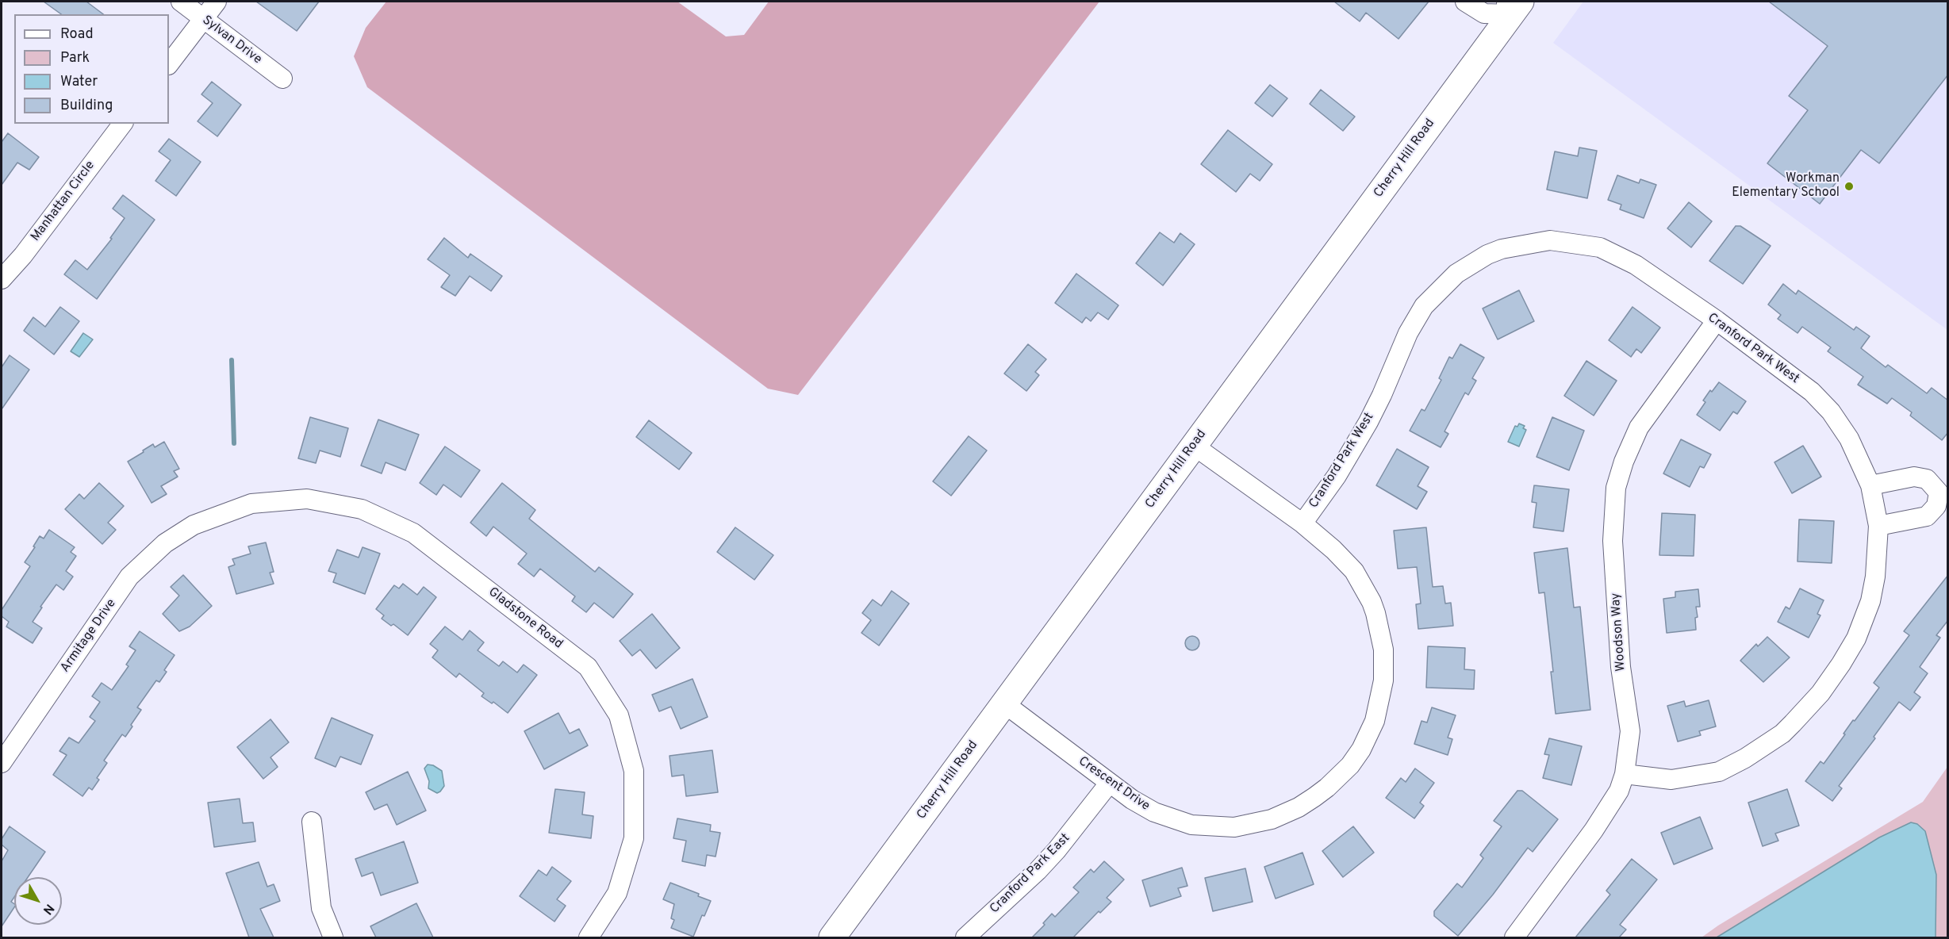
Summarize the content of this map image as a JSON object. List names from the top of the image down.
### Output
{
  "streets": {
    "main road": ["Cherry Hill Road"],
    "street": [
      "Sylvan Drive",
      "Manhattan Circle",
      "Cranford Park West",
      "Gladstone Road",
      "Woodson Way",
      "Armitage Drive",
      "Crescent Drive",
      "Cranford Park East"
    ]
  },
  "crossings": [
    ["Cherry Hill Road", "Crescent Drive"],
    ["Cranford Park West", "Woodson Way"],
    ["Cranford Park West", "Crescent Drive"],
    ["Gladstone Road", "Armitage Drive"],
    ["Crescent Drive", "Cranford Park East"]
  ],
  "places": ["Workman Elementary School"],
  "legend": [
    "Road",
    "Park",
    "Water",
    "Building"
  ],
  "north": "bottom right"
}
